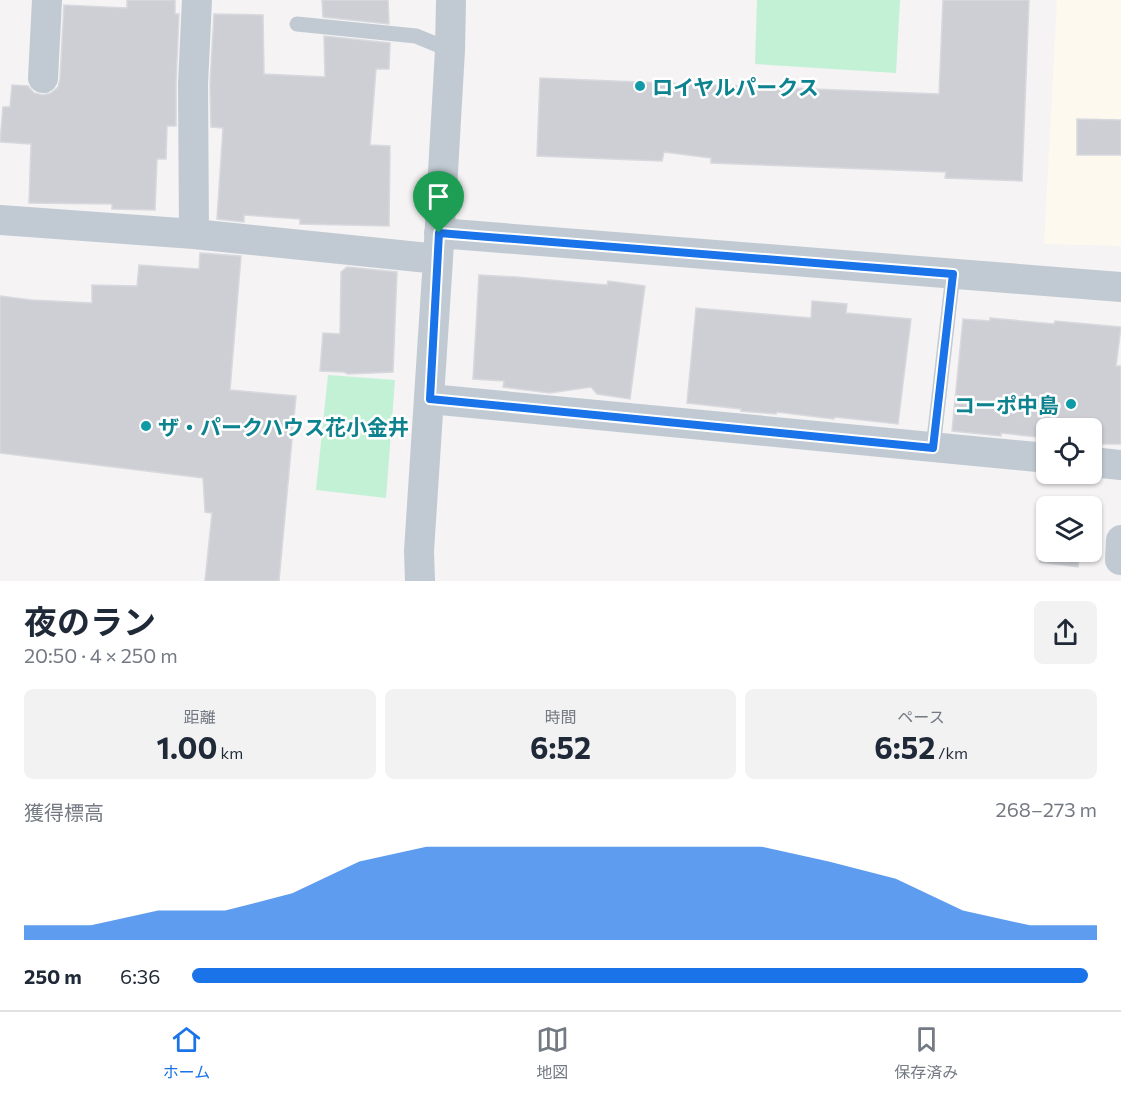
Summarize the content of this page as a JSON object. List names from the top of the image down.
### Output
{
  "places": ["ロイヤルパークス", "コーポ中島", "ザ・パークハウス花小金井"],
  "page": {
    "heading": ["夜のラン", "20:50 · 4 × 250 m"],
    "stats": [
      ["距離", "1.00 km"],
      ["時間", "6:52"],
      ["ペース", "6:52 /km"]
    ],
    "chart": ["獲得標高", "268–273 m"],
    "list": [
      {
        "name": "250 m",
        "note": "6:36"
      }
    ],
    "tabs": ["ホーム", "地図", "保存済み"]
  }
}
